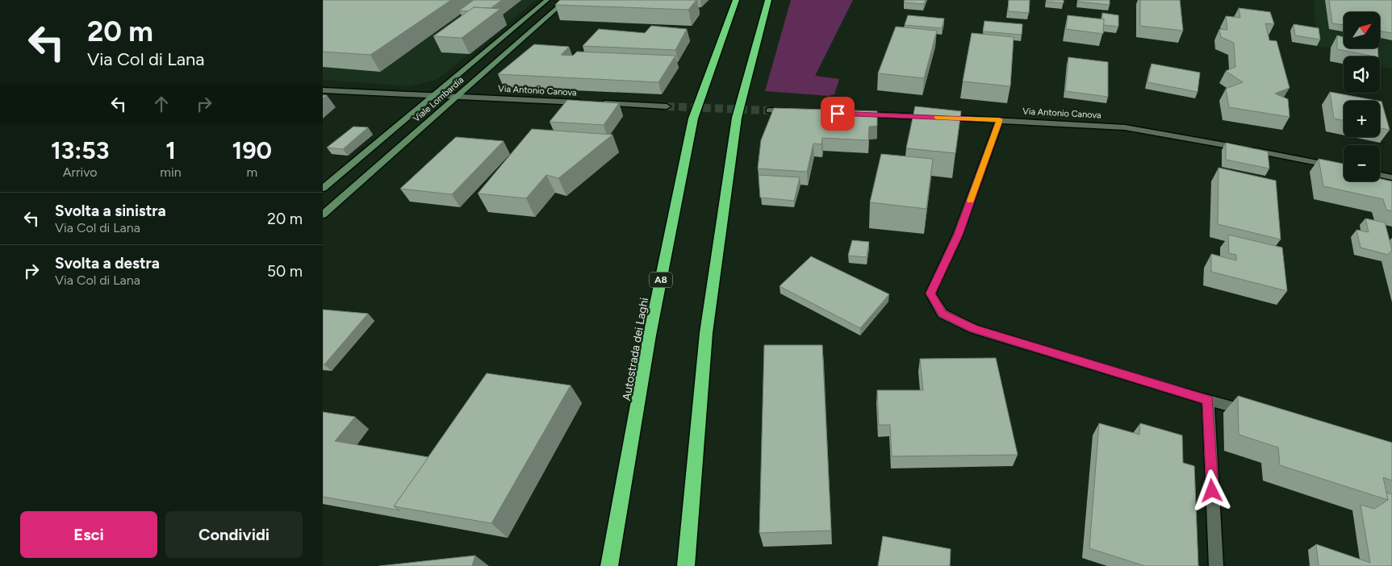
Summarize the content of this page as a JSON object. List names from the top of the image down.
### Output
{
  "streets": {
    "highway": ["A8", "Autostrada dei Laghi"],
    "main road": ["Viale Lombardia"],
    "street": ["Via Antonio Canova"]
  },
  "crossings": [
    ["Via Antonio Canova", "Viale Lombardia"]
  ],
  "north": "top right",
  "page": {
    "turn": ["20 m", "Via Col di Lana"],
    "map_buttons": ["+", "−"],
    "eta": [
      "13:53",
      "Arrivo",
      "1",
      "min",
      "190",
      "m"
    ],
    "list": [
      {
        "name": "Svolta a sinistra",
        "note": "Via Col di Lana",
        "value": "20 m"
      },
      {
        "name": "Svolta a destra",
        "note": "Via Col di Lana",
        "value": "50 m"
      }
    ],
    "buttons": ["Esci", "Condividi"]
  }
}
